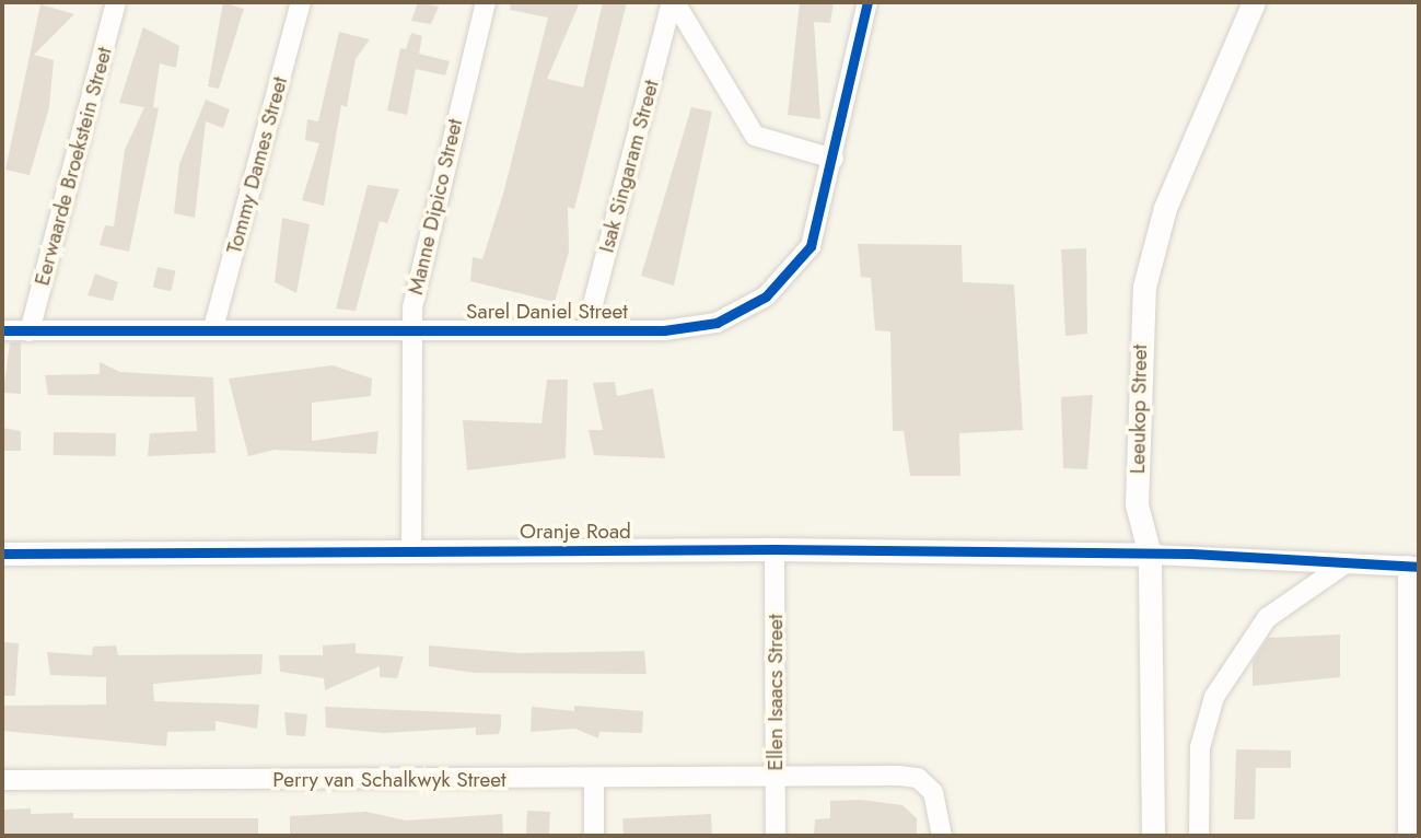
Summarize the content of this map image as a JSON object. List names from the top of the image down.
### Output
{
  "streets": {
    "street": [
      "Tommy Dames Street",
      "Eerwaarde Broekstein Street",
      "Isak Singaram Street",
      "Manne Dipico Street",
      "Sarel Daniel Street",
      "Leeukop Street",
      "Oranje Road",
      "Ellen Isaacs Street",
      "Perry van Schalkwyk Street"
    ]
  },
  "crossings": [
    ["Tommy Dames Street", "Sarel Daniel Street"],
    ["Eerwaarde Broekstein Street", "Sarel Daniel Street"],
    ["Isak Singaram Street", "Sarel Daniel Street"],
    ["Manne Dipico Street", "Sarel Daniel Street"],
    ["Manne Dipico Street", "Oranje Road"],
    ["Leeukop Street", "Oranje Road"],
    ["Oranje Road", "Ellen Isaacs Street"],
    ["Ellen Isaacs Street", "Perry van Schalkwyk Street"]
  ]
}
